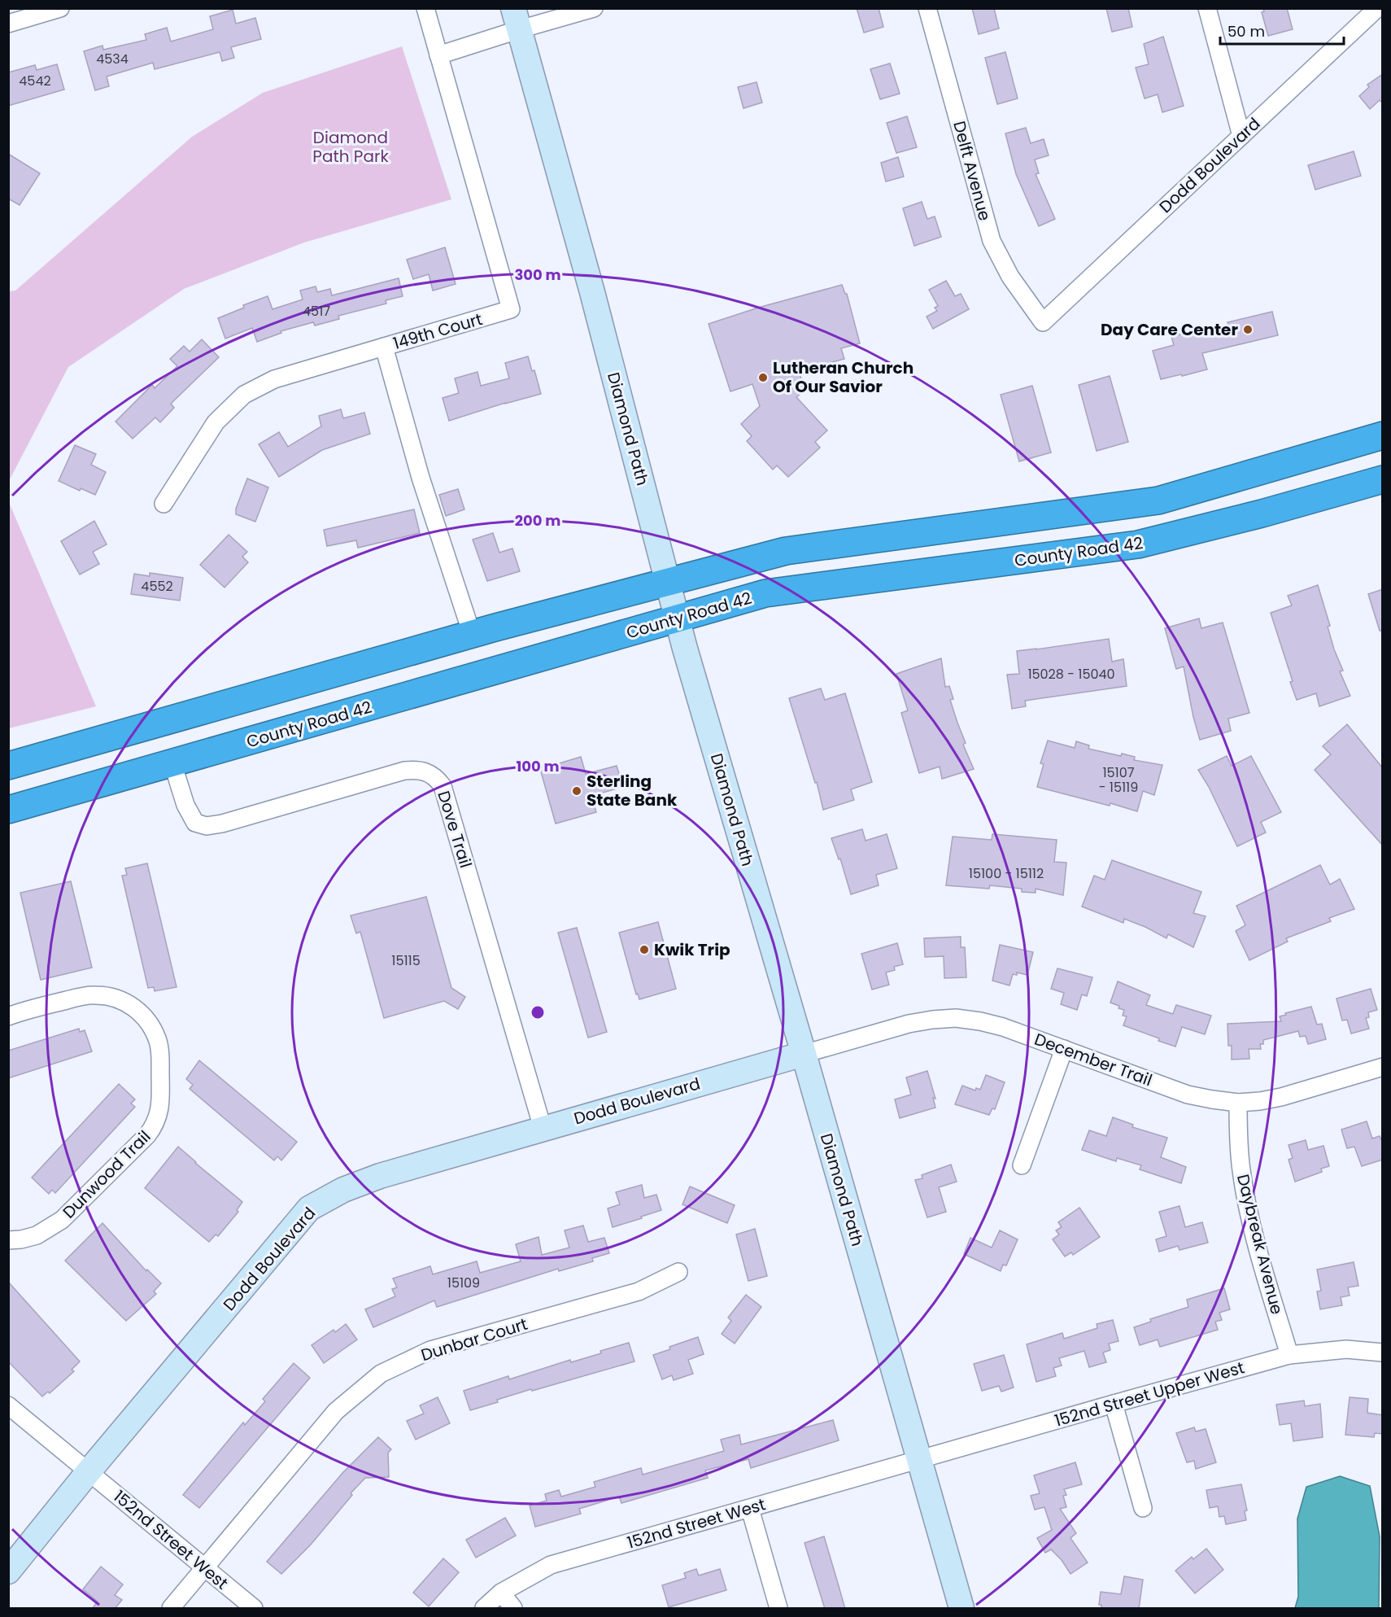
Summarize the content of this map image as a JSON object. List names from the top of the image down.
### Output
{
  "streets": {
    "highway": ["County Road 42"],
    "street": [
      "Dodd Boulevard",
      "Delft Avenue",
      "149th Court",
      "Diamond Path",
      "Dove Trail",
      "December Trail",
      "Dunwood Trail",
      "Daybreak Avenue",
      "Dunbar Court",
      "152nd Street Upper West",
      "152nd Street West"
    ]
  },
  "crossings": [
    ["Dodd Boulevard", "Delft Avenue"],
    ["Dodd Boulevard", "Diamond Path"],
    ["Dodd Boulevard", "Dove Trail"],
    ["Dodd Boulevard", "December Trail"],
    ["Dodd Boulevard", "152nd Street West"],
    ["Diamond Path", "County Road 42"],
    ["Diamond Path", "December Trail"],
    ["Diamond Path", "152nd Street Upper West"],
    ["Diamond Path", "152nd Street West"],
    ["County Road 42", "Dove Trail"],
    ["December Trail", "Daybreak Avenue"],
    ["Daybreak Avenue", "152nd Street Upper West"],
    ["Dunbar Court", "152nd Street West"],
    ["152nd Street Upper West", "152nd Street West"]
  ],
  "parks": ["Diamond Path Park"],
  "places": [
    "Day Care Center",
    "Lutheran Church Of Our Savior",
    "Sterling State Bank",
    "Kwik Trip"
  ],
  "house_numbers": [
    "4534",
    "4542",
    "4517",
    "4552",
    "15028 - 15040",
    "15107 - 15119",
    "15100 - 15112",
    "15115",
    "15109"
  ],
  "scale_bar": "50 m",
  "rings": ["300 m", "200 m", "100 m"]
}
